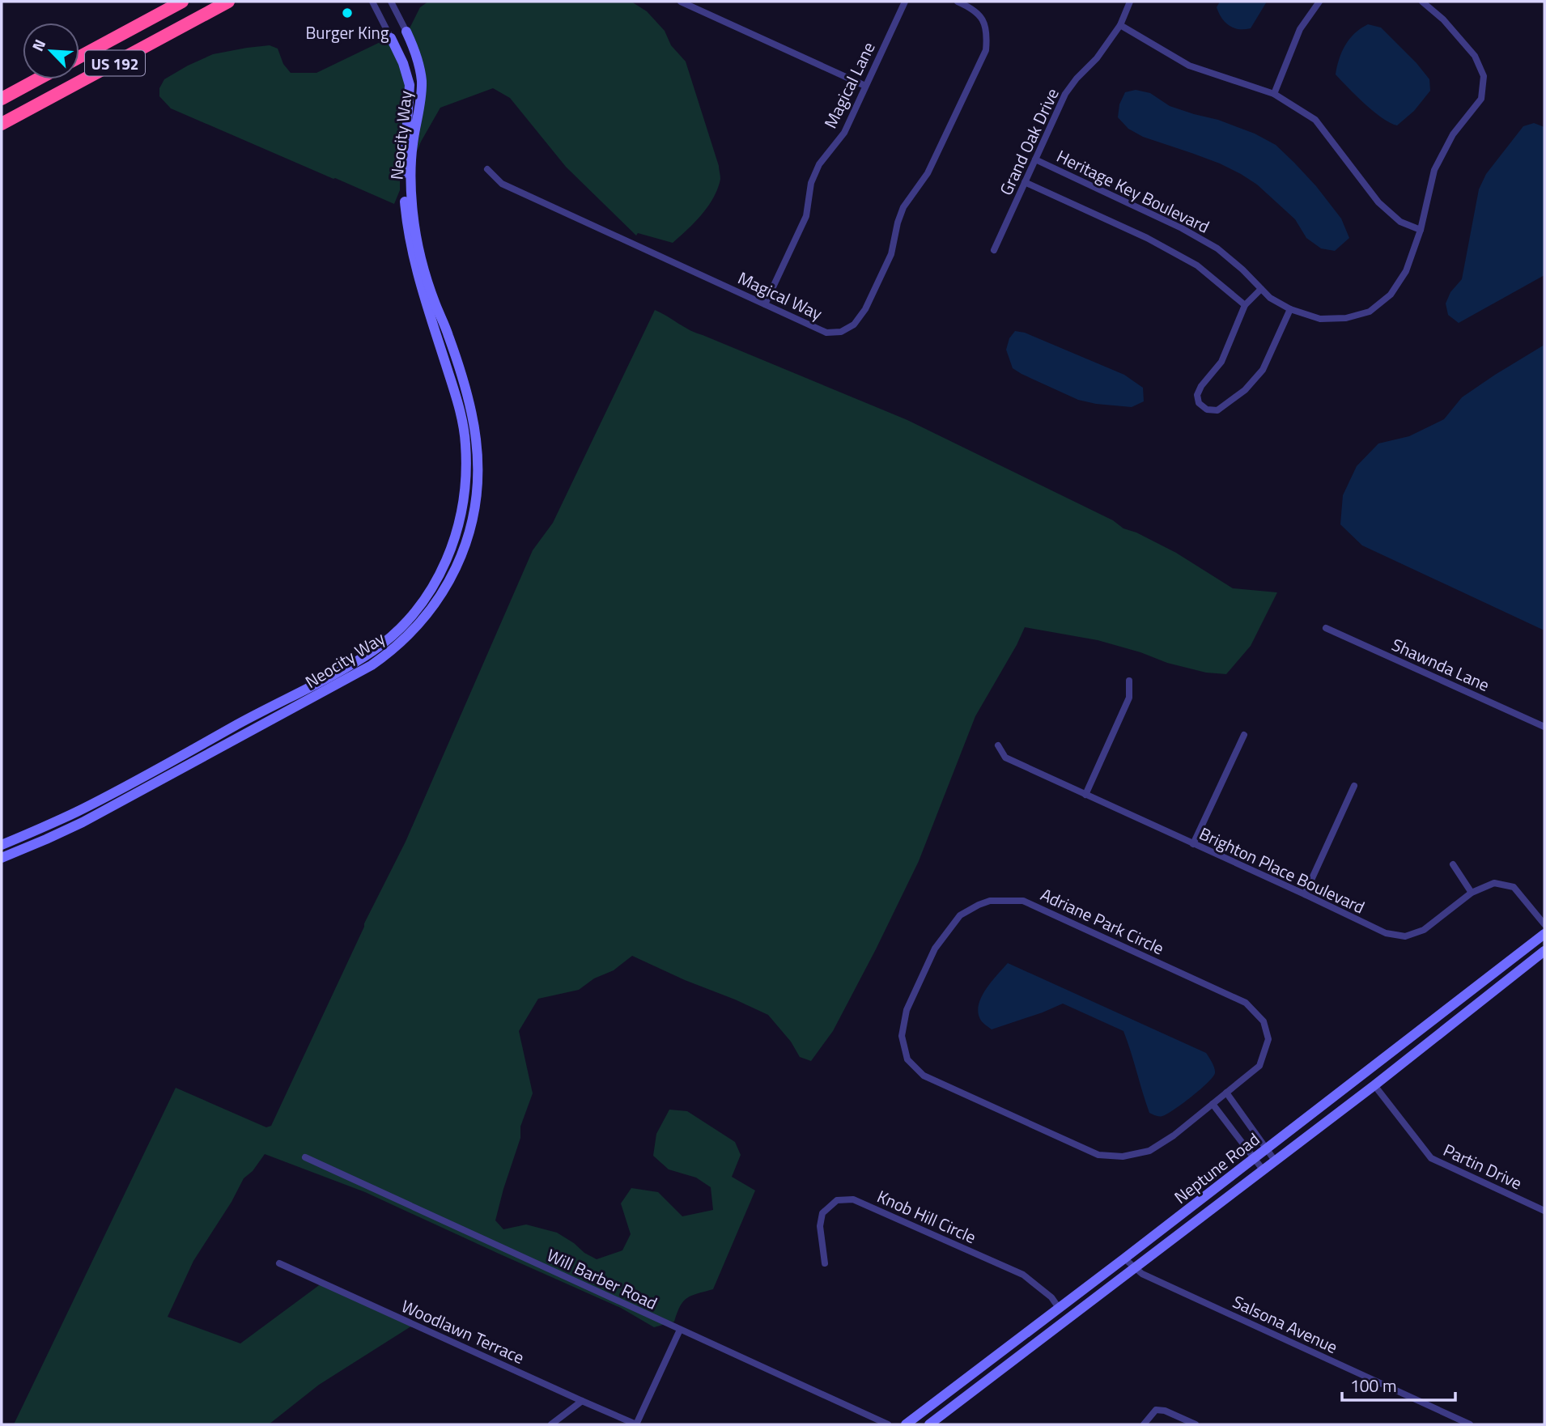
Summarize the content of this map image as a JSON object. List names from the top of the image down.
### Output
{
  "streets": {
    "highway": ["US 192"],
    "street": [
      "Magical Lane",
      "Neocity Way",
      "Grand Oak Drive",
      "Heritage Key Boulevard",
      "Magical Way",
      "Shawnda Lane",
      "Brighton Place Boulevard",
      "Adriane Park Circle",
      "Partin Drive",
      "Neptune Road",
      "Knob Hill Circle",
      "Will Barber Road",
      "Salsona Avenue",
      "Woodlawn Terrace"
    ]
  },
  "crossings": [
    ["Magical Lane", "Magical Way"],
    ["Grand Oak Drive", "Heritage Key Boulevard"],
    ["Partin Drive", "Neptune Road"],
    ["Neptune Road", "Knob Hill Circle"],
    ["Neptune Road", "Salsona Avenue"]
  ],
  "places": ["Burger King"],
  "scale_bar": "100 m",
  "north": "top left"
}
